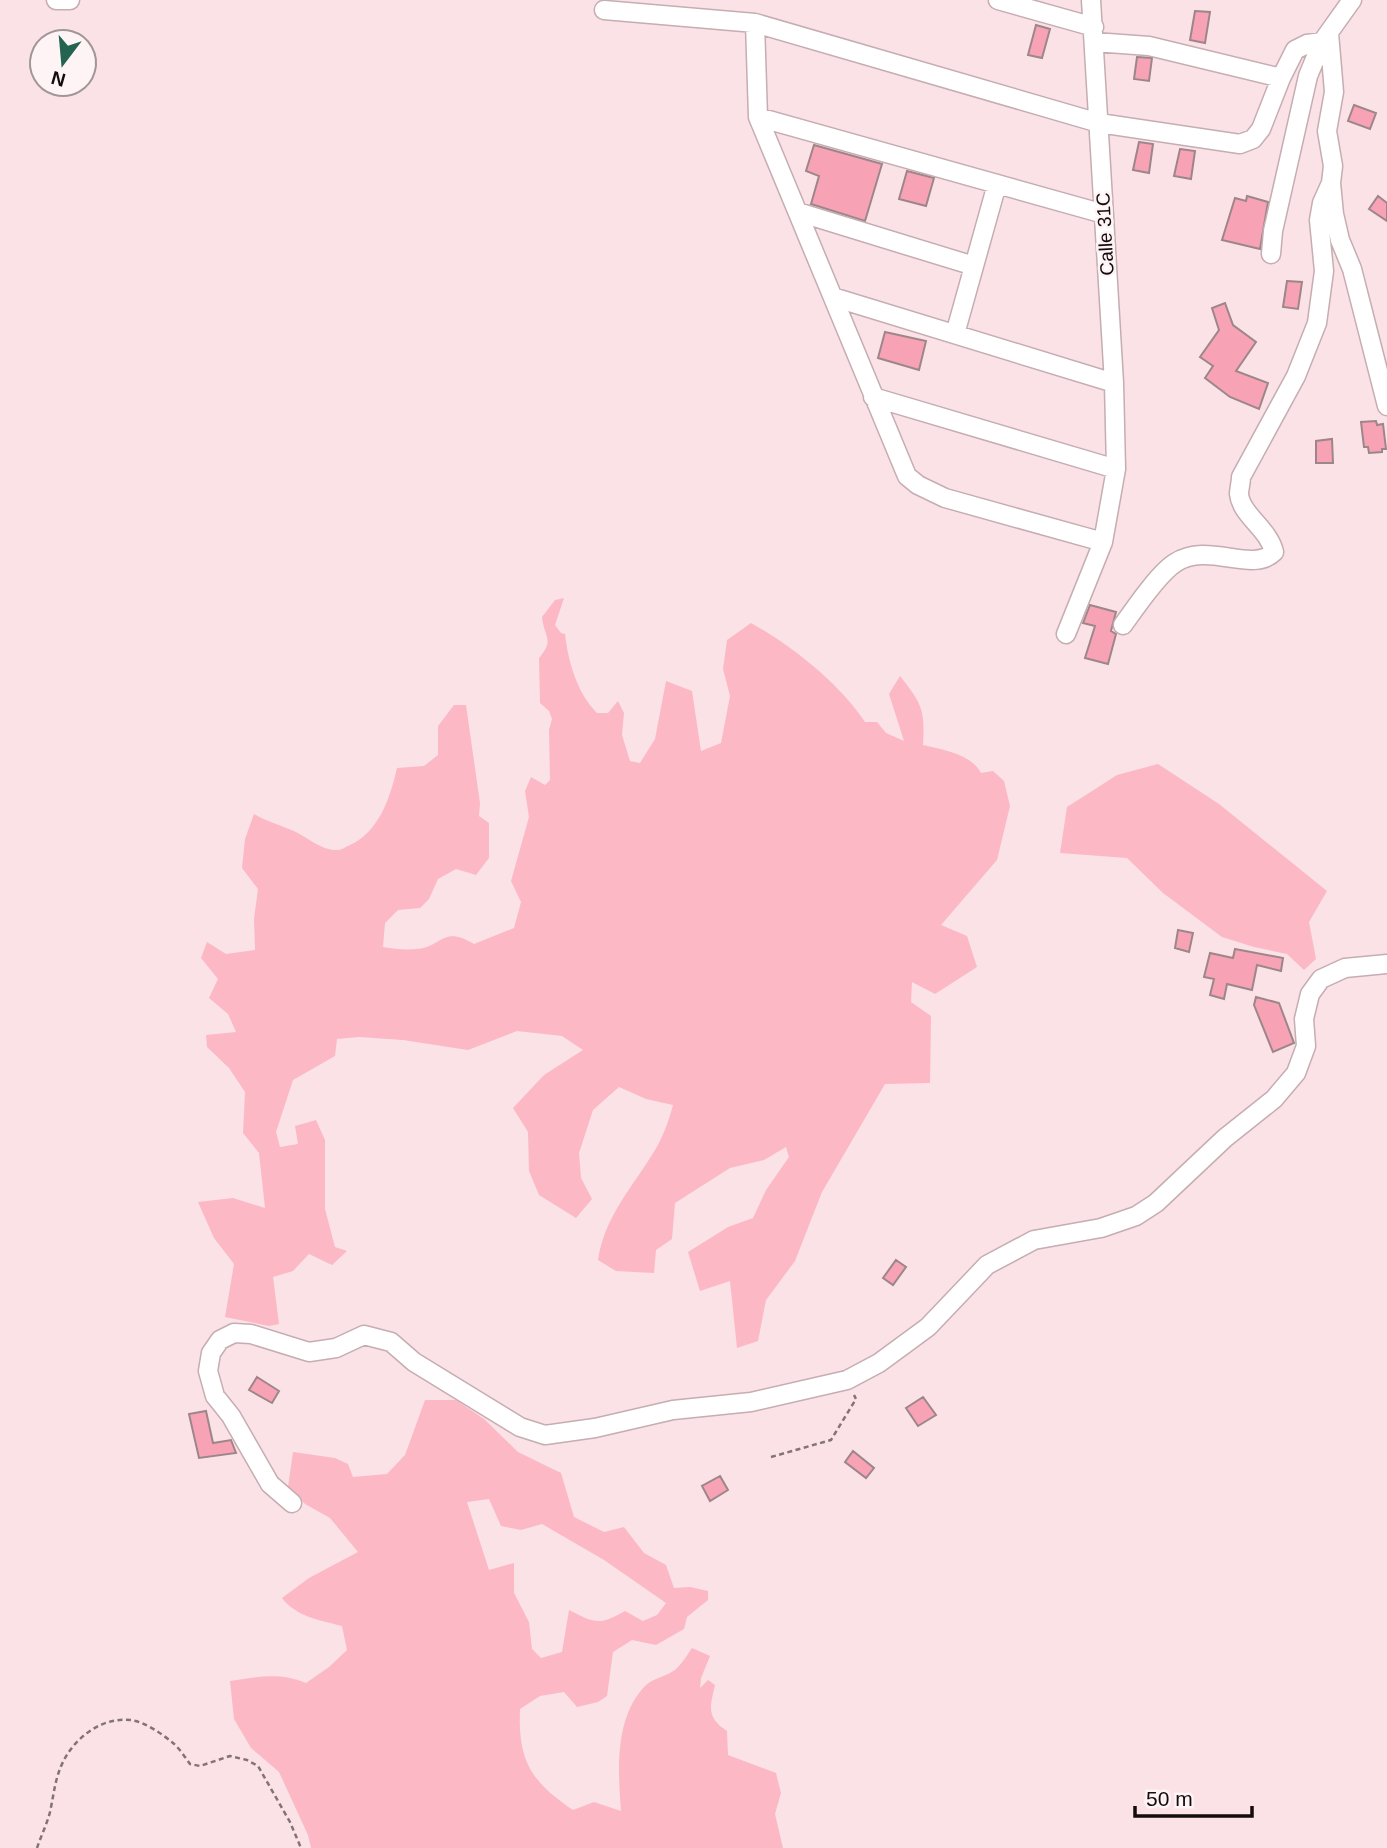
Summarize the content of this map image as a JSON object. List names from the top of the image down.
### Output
{
  "streets": {
    "street": ["Calle 31C"]
  },
  "scale_bar": "50 m",
  "north": "bottom"
}
